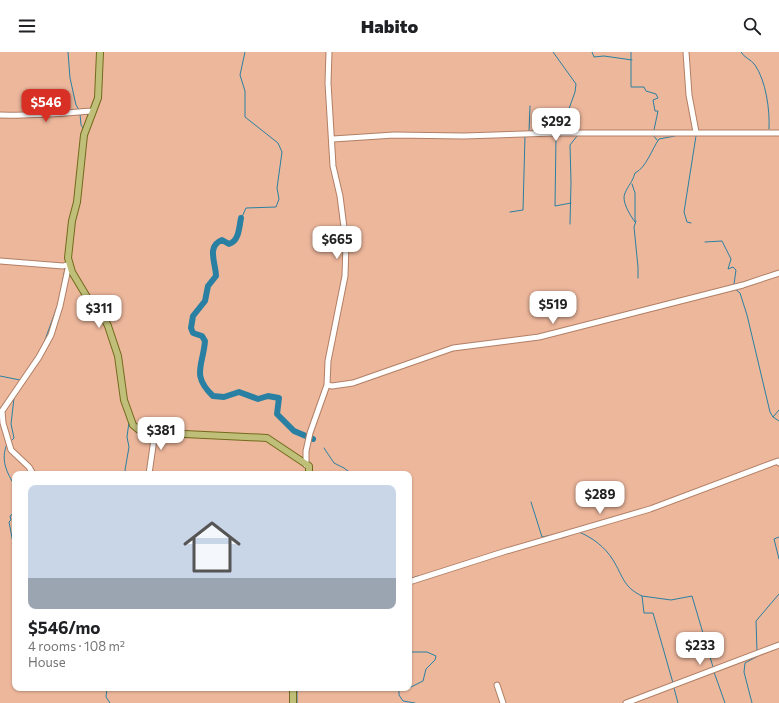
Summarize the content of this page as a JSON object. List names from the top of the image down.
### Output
{
  "page": {
    "header": "Habito",
    "price": [
      "$546",
      "$292",
      "$665",
      "$519",
      "$311",
      "$381",
      "$289",
      "$233"
    ],
    "list": [
      {
        "name": "$546/mo",
        "note": "4 rooms · 108 m² · House"
      }
    ]
  }
}
